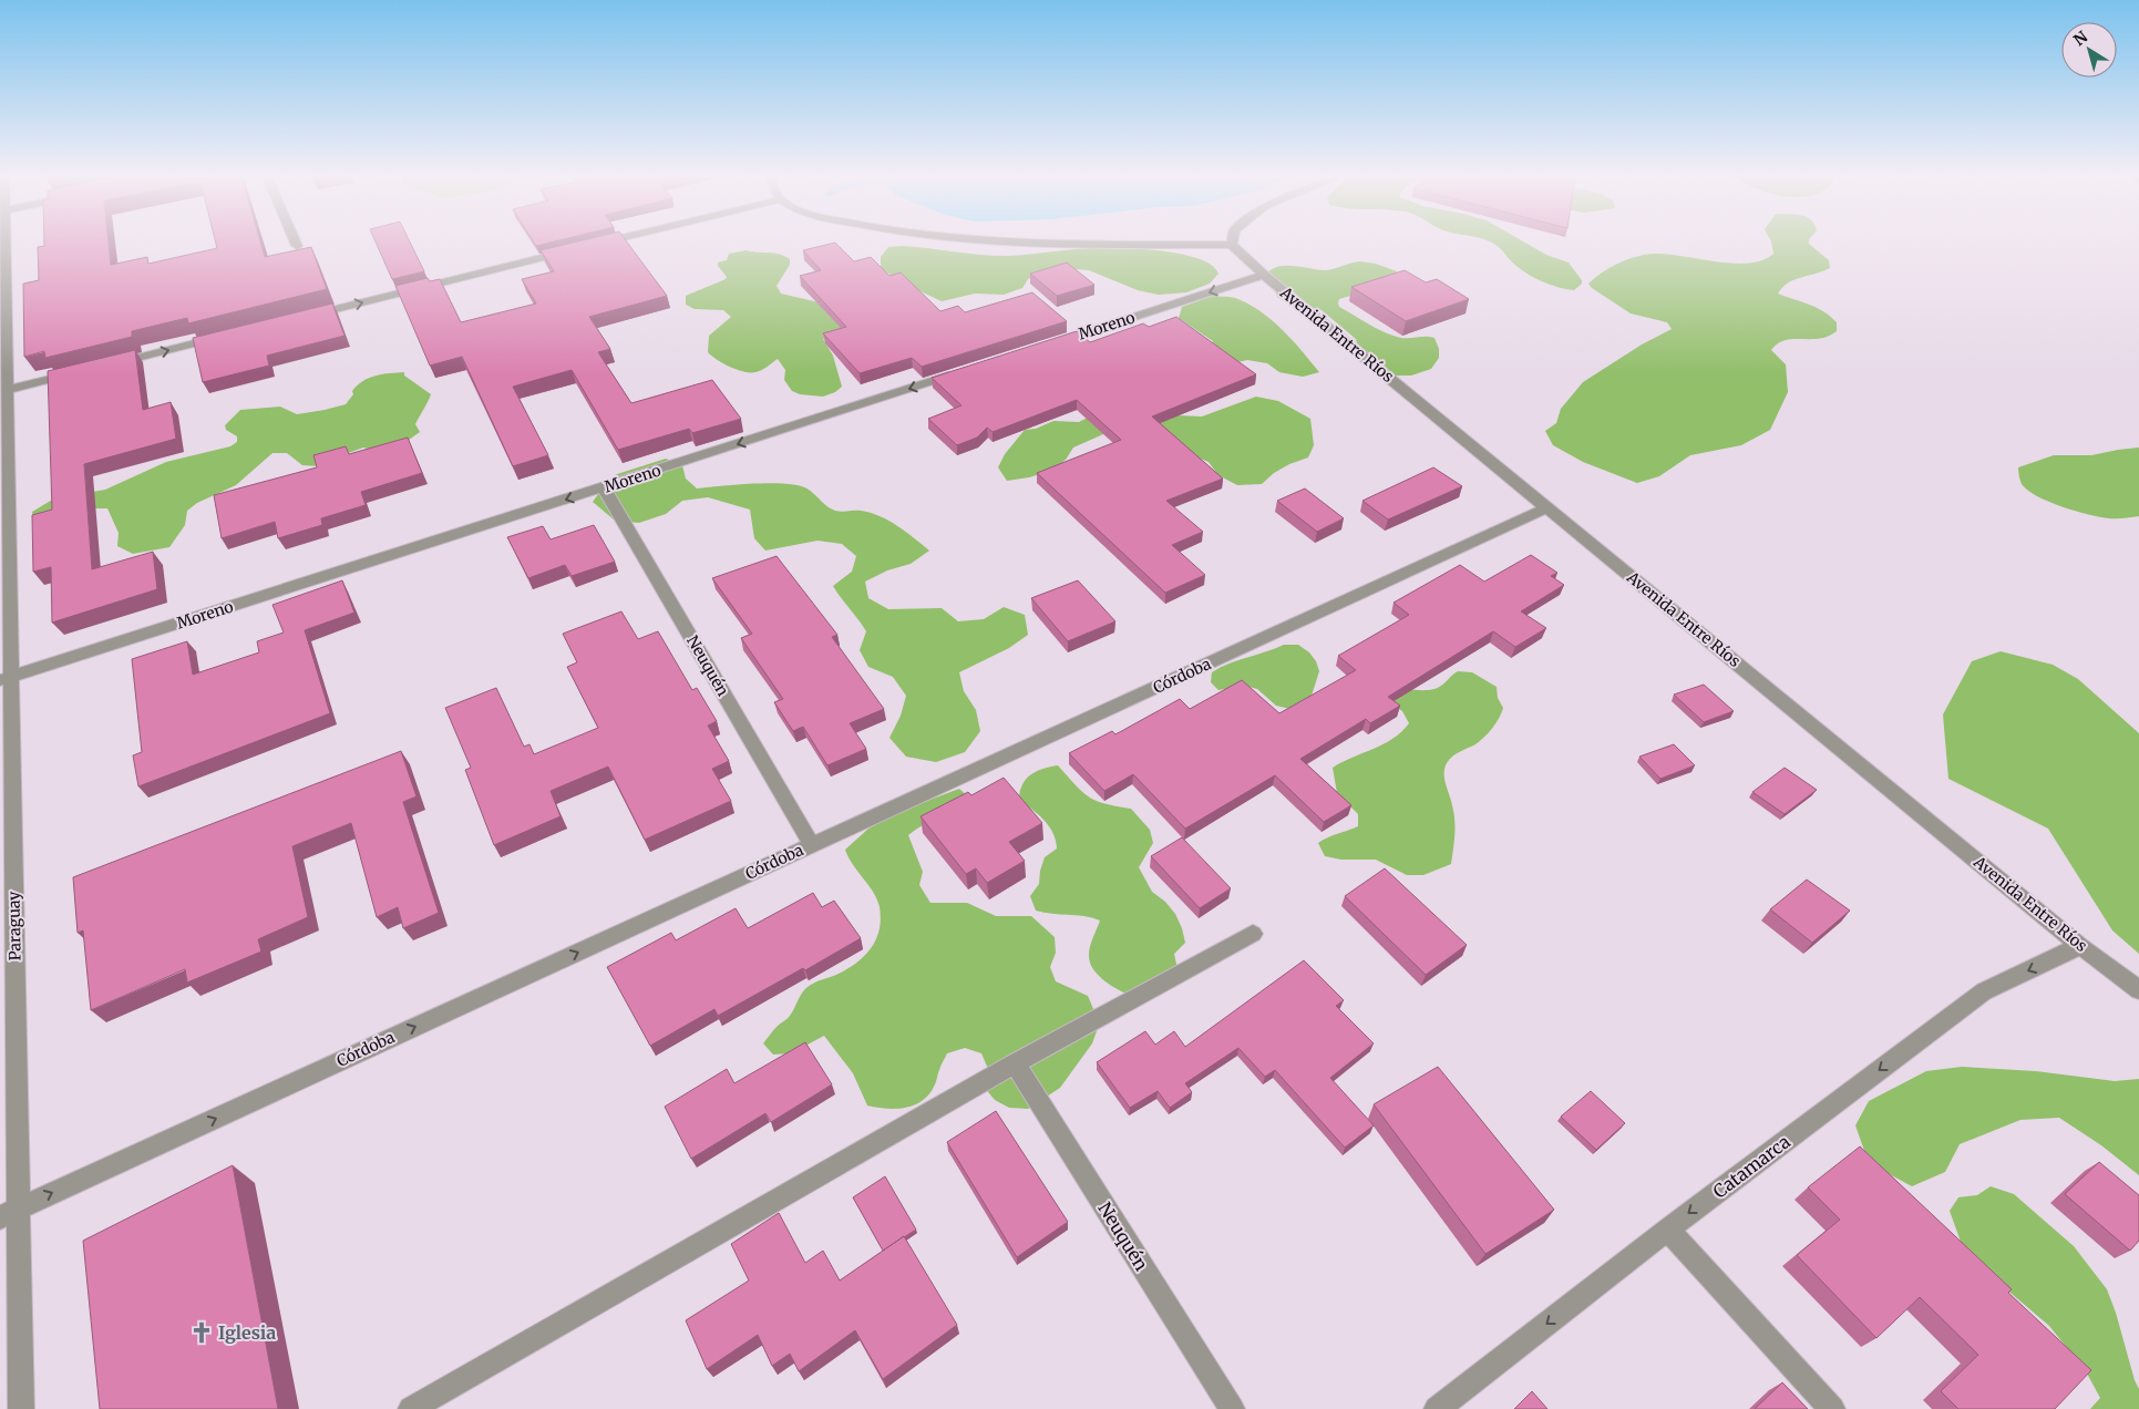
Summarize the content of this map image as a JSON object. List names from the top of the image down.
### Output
{
  "streets": {
    "street": [
      "Moreno",
      "Avenida Entre Ríos",
      "Neuquén",
      "Córdoba",
      "Paraguay",
      "Catamarca"
    ]
  },
  "crossings": [
    ["Moreno", "Avenida Entre Ríos"],
    ["Moreno", "Neuquén"],
    ["Moreno", "Paraguay"],
    ["Avenida Entre Ríos", "Córdoba"],
    ["Avenida Entre Ríos", "Catamarca"],
    ["Neuquén", "Córdoba"],
    ["Córdoba", "Paraguay"]
  ],
  "one_way": ["Moreno", "Córdoba", "Catamarca"],
  "places": {
    "church": ["Iglesia"]
  },
  "north": "top left"
}
